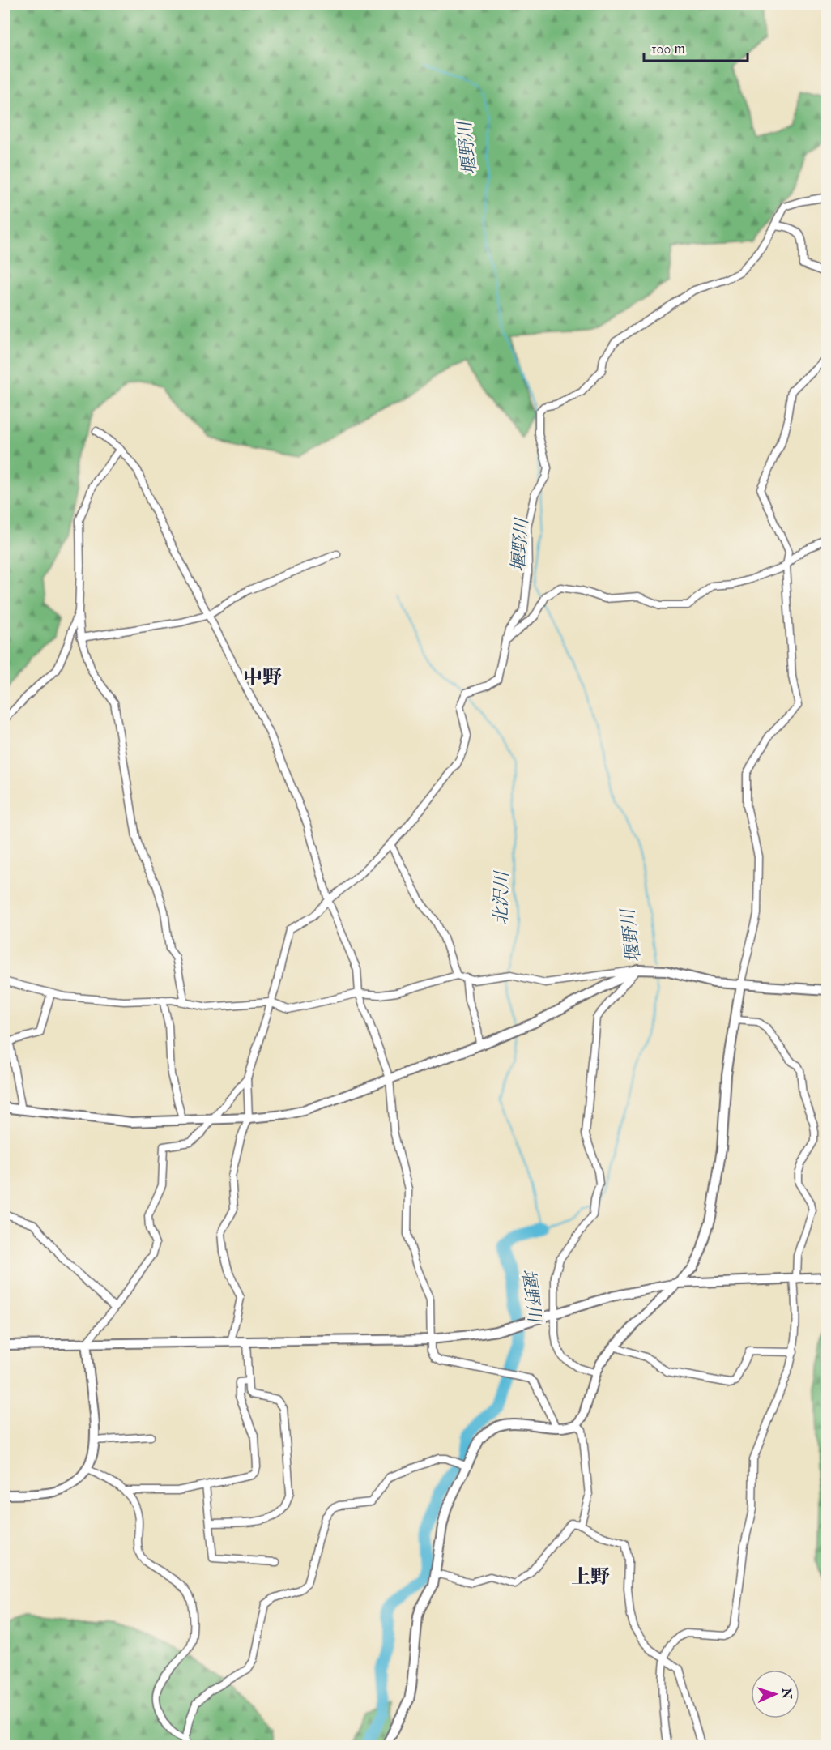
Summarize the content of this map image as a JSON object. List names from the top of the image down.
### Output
{
  "districts": ["中野", "上野"],
  "water": ["堰野川", "北沢川"],
  "scale_bar": "100 m",
  "north": "right"
}
